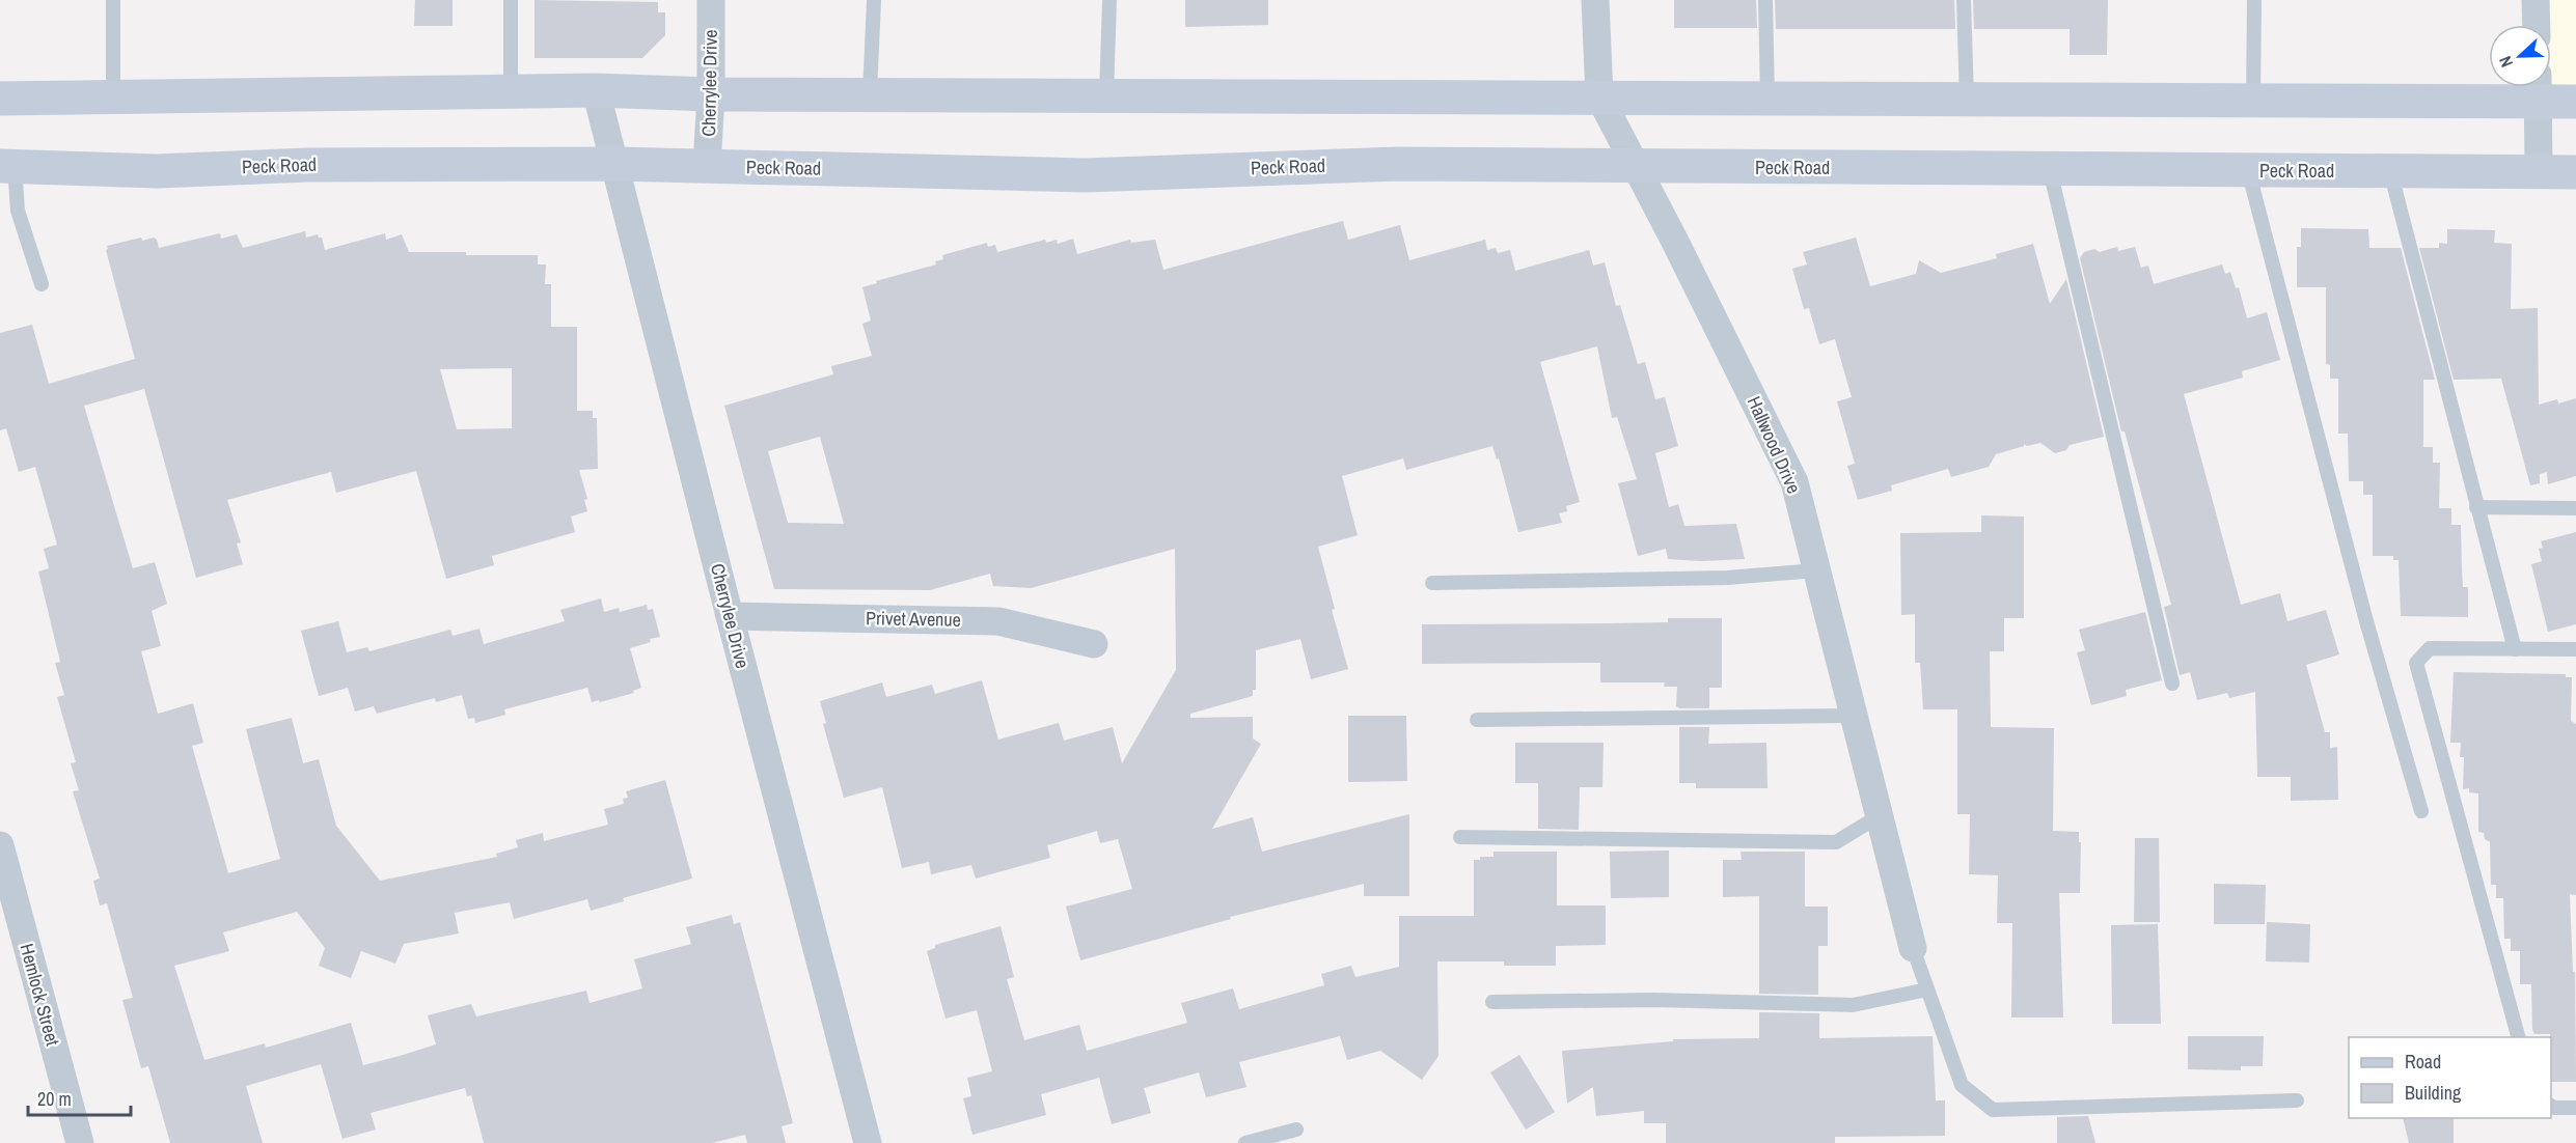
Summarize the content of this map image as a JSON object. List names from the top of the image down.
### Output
{
  "streets": {
    "main road": ["Peck Road"],
    "street": [
      "Cherrylee Drive",
      "Hallwood Drive",
      "Privet Avenue",
      "Hemlock Street"
    ]
  },
  "crossings": [
    ["Cherrylee Drive", "Peck Road"],
    ["Cherrylee Drive", "Privet Avenue"],
    ["Peck Road", "Hallwood Drive"]
  ],
  "legend": ["Road", "Building"],
  "scale_bar": "20 m",
  "north": "left"
}
